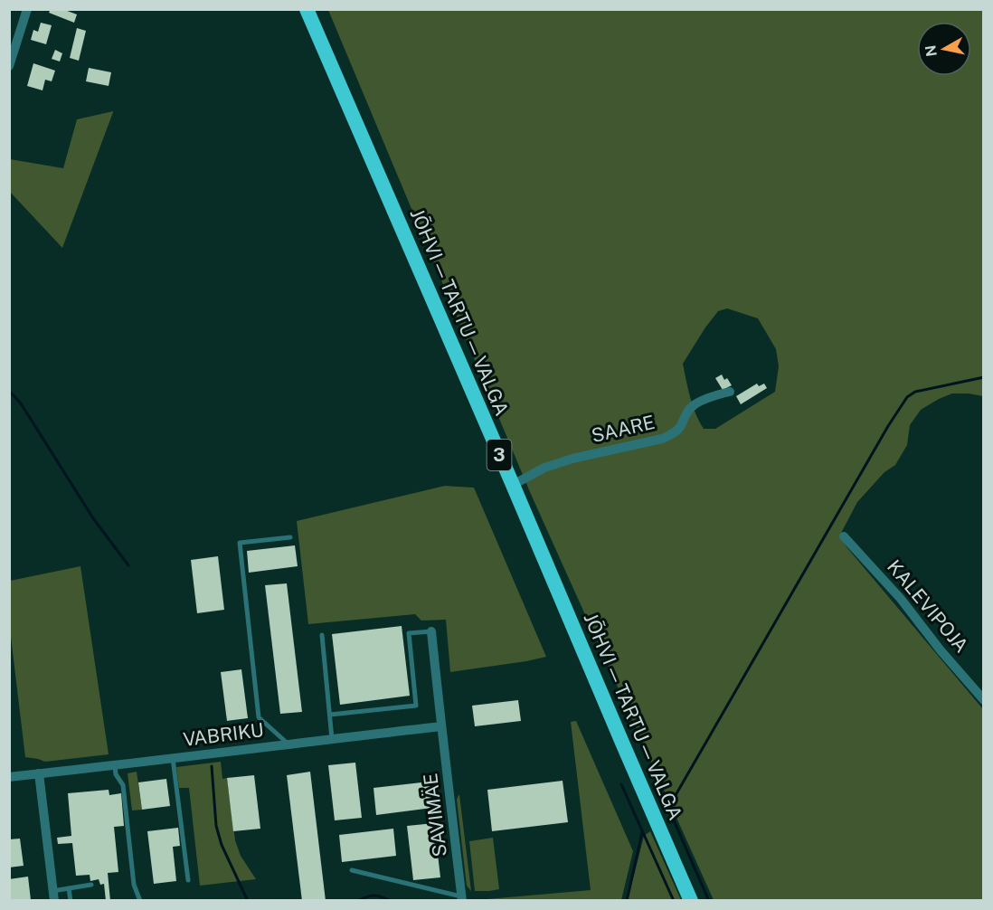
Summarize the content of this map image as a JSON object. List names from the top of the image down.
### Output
{
  "streets": {
    "highway": ["JÕHVI — TARTU — VALGA", "3"],
    "street": [
      "SAARE",
      "KALEVIPOJA",
      "VABRIKU",
      "SAVIMÄE"
    ]
  },
  "crossings": [
    ["JÕHVI — TARTU — VALGA", "SAARE"],
    ["VABRIKU", "SAVIMÄE"]
  ],
  "north": "left"
}
